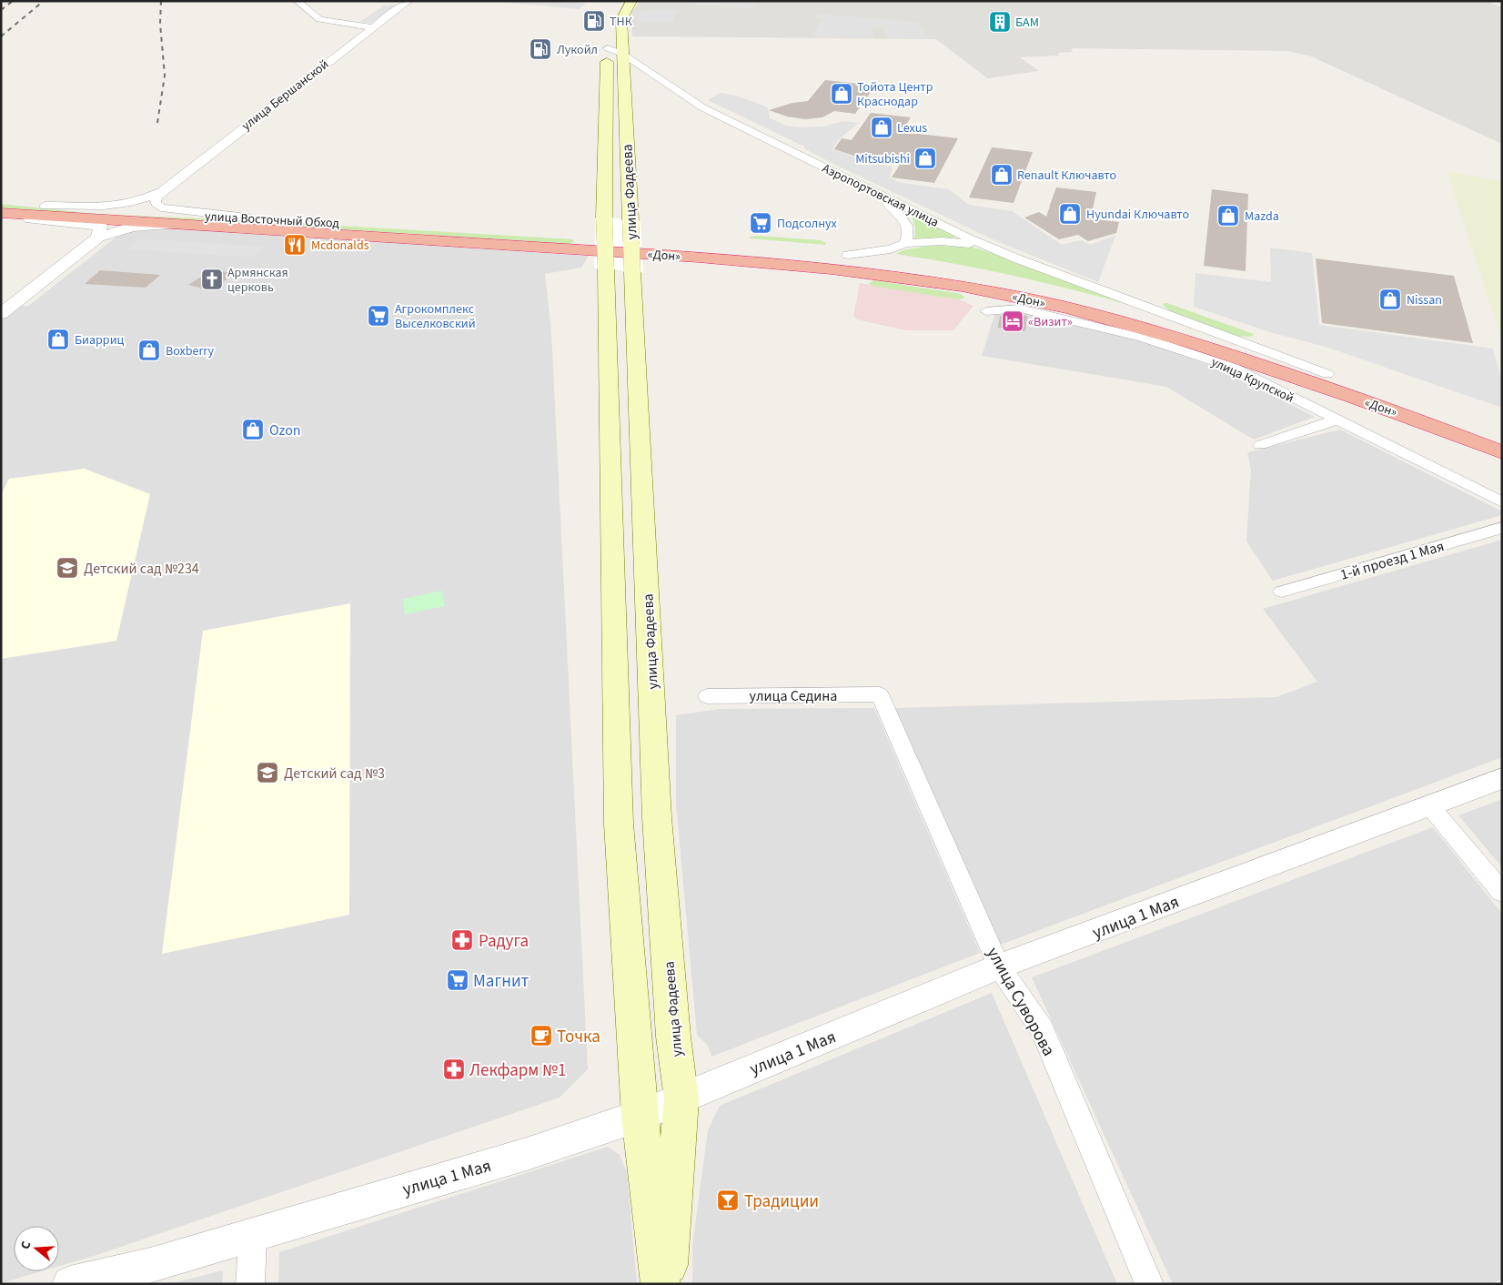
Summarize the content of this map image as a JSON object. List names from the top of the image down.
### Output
{
  "streets": {
    "highway": ["улица Восточный Обход", "«Дон»"],
    "main road": ["улица Фадеева"],
    "street": [
      "улица Бершанской",
      "Аэропортовская улица",
      "улица Крупской",
      "1-й проезд 1 Мая",
      "улица Седина",
      "улица 1 Мая",
      "улица Суворова"
    ]
  },
  "crossings": [
    ["улица Бершанской", "улица Восточный Обход"],
    ["улица Фадеева", "Аэропортовская улица"],
    ["улица Фадеева", "улица 1 Мая"],
    ["Аэропортовская улица", "«Дон»"],
    ["улица Восточный Обход", "«Дон»"],
    ["улица Седина", "улица Суворова"],
    ["улица 1 Мая", "улица Суворова"]
  ],
  "places": {
    "fuel station": ["ТНК", "Лукойл"],
    "building": ["БАМ"],
    "shop": [
      "Тойота Центр Краснодар",
      "Lexus",
      "Mitsubishi",
      "Renault Ключавто",
      "Hyundai Ключавто",
      "Mazda",
      "Nissan",
      "Биарриц",
      "Boxberry",
      "Ozon"
    ],
    "supermarket": ["Подсолнух", "Агрокомплекс Выселковский", "Магнит"],
    "restaurant": ["Mcdonalds"],
    "church": ["Армянская церковь"],
    "hotel": ["«Визит»"],
    "school or university": ["Детский сад №234", "Детский сад №3"],
    "pharmacy": ["Радуга", "Лекфарм №1"],
    "cafe": ["Точка"],
    "bar": ["Традиции"]
  },
  "north": "left"
}
